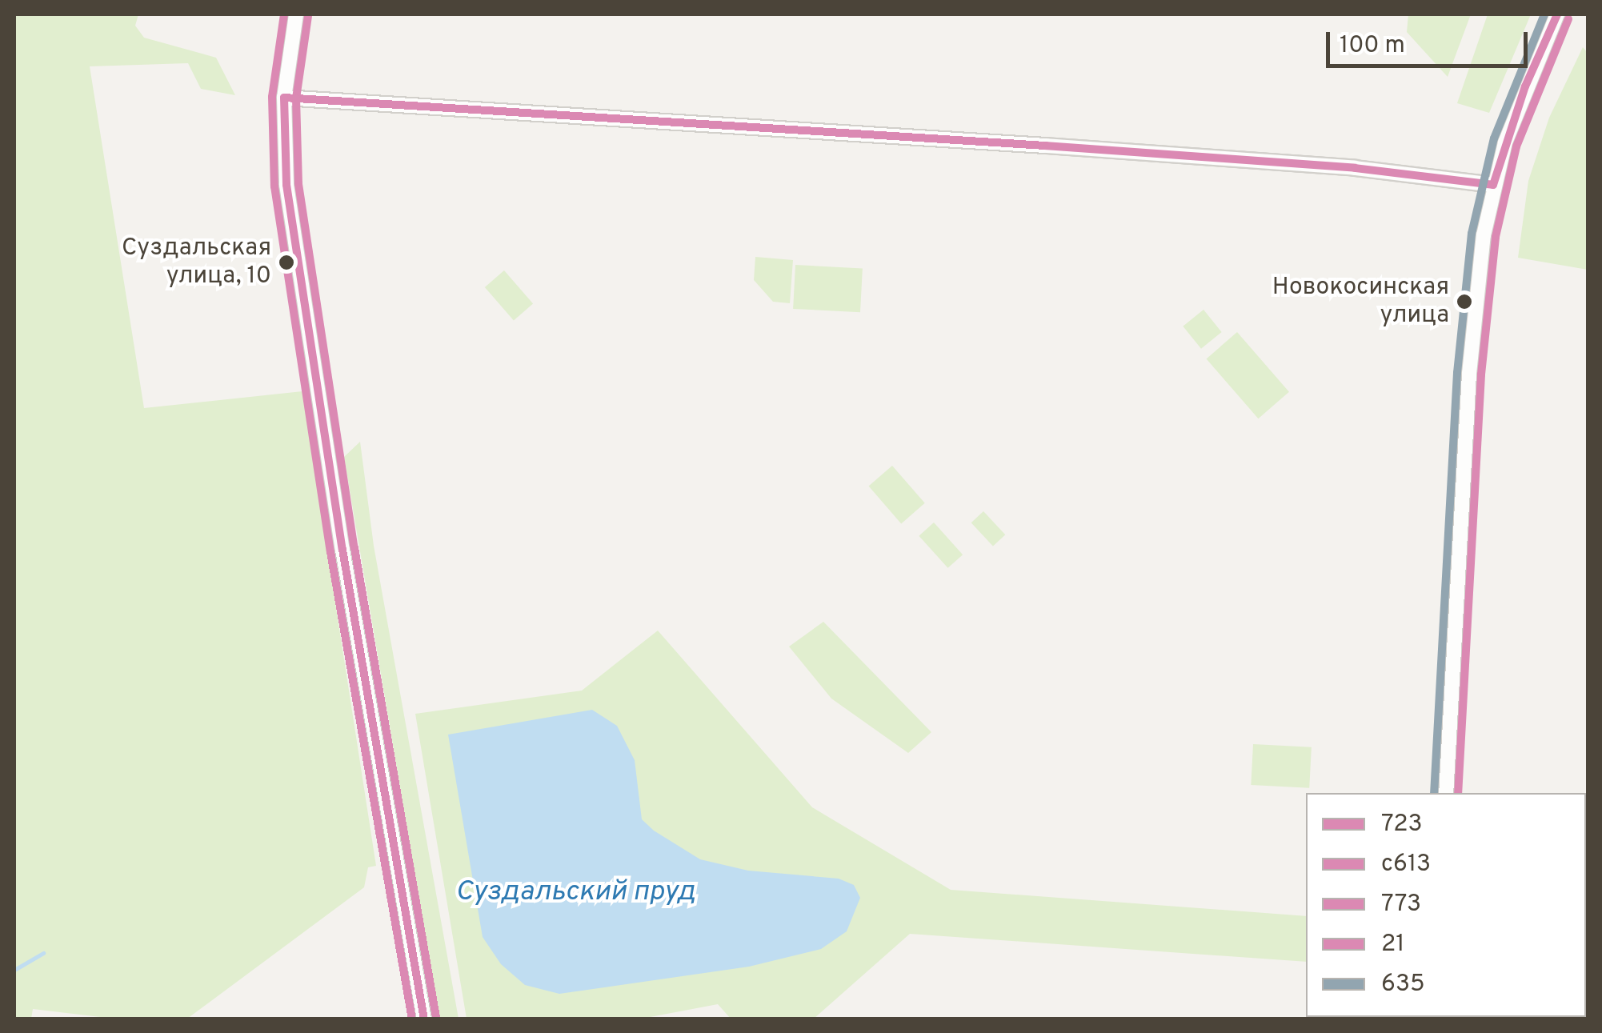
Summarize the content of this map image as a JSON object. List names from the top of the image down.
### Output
{
  "water": ["Суздальский пруд"],
  "places": ["Суздальская улица, 10", "Новокосинская улица"],
  "lines": [
    "transit line 723",
    "transit line с613",
    "transit line 635",
    "transit line 773",
    "transit line 21"
  ],
  "legend": [
    "723",
    "с613",
    "773",
    "21",
    "635"
  ],
  "scale_bar": "100 m"
}
